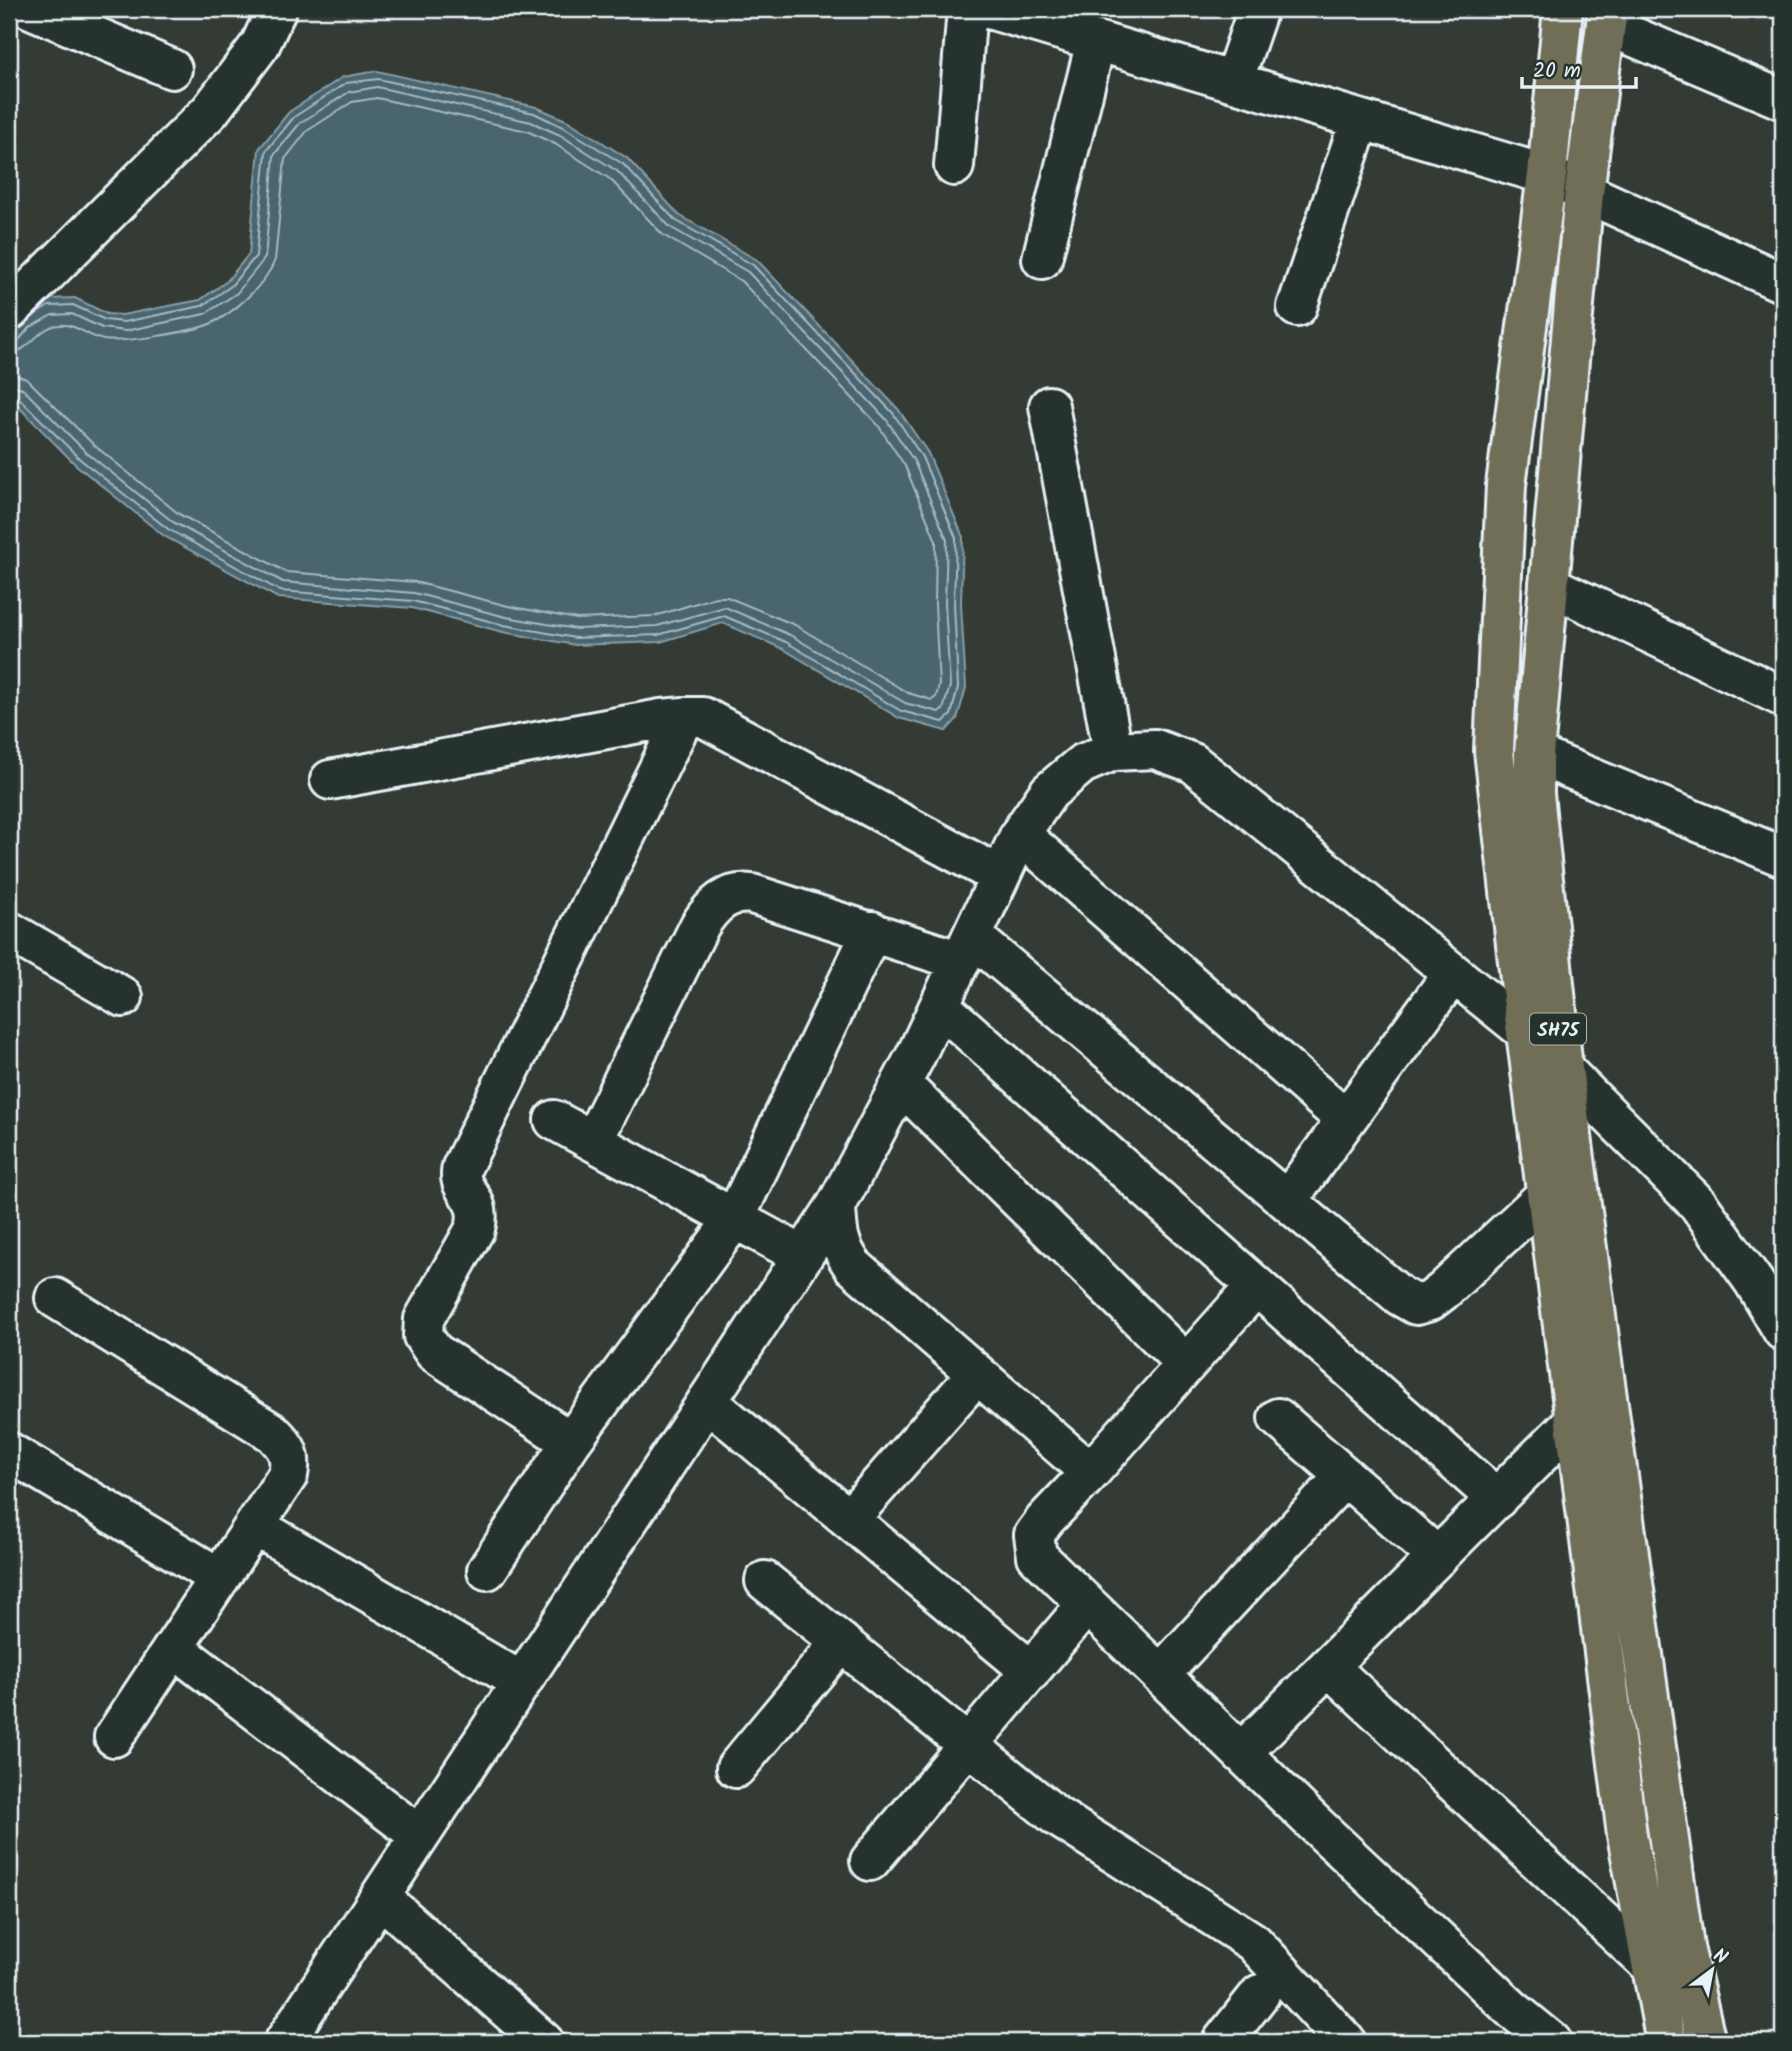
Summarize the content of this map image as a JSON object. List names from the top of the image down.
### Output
{
  "streets": {
    "main road": ["SH75"]
  },
  "scale_bar": "20 m",
  "north": "top right"
}
